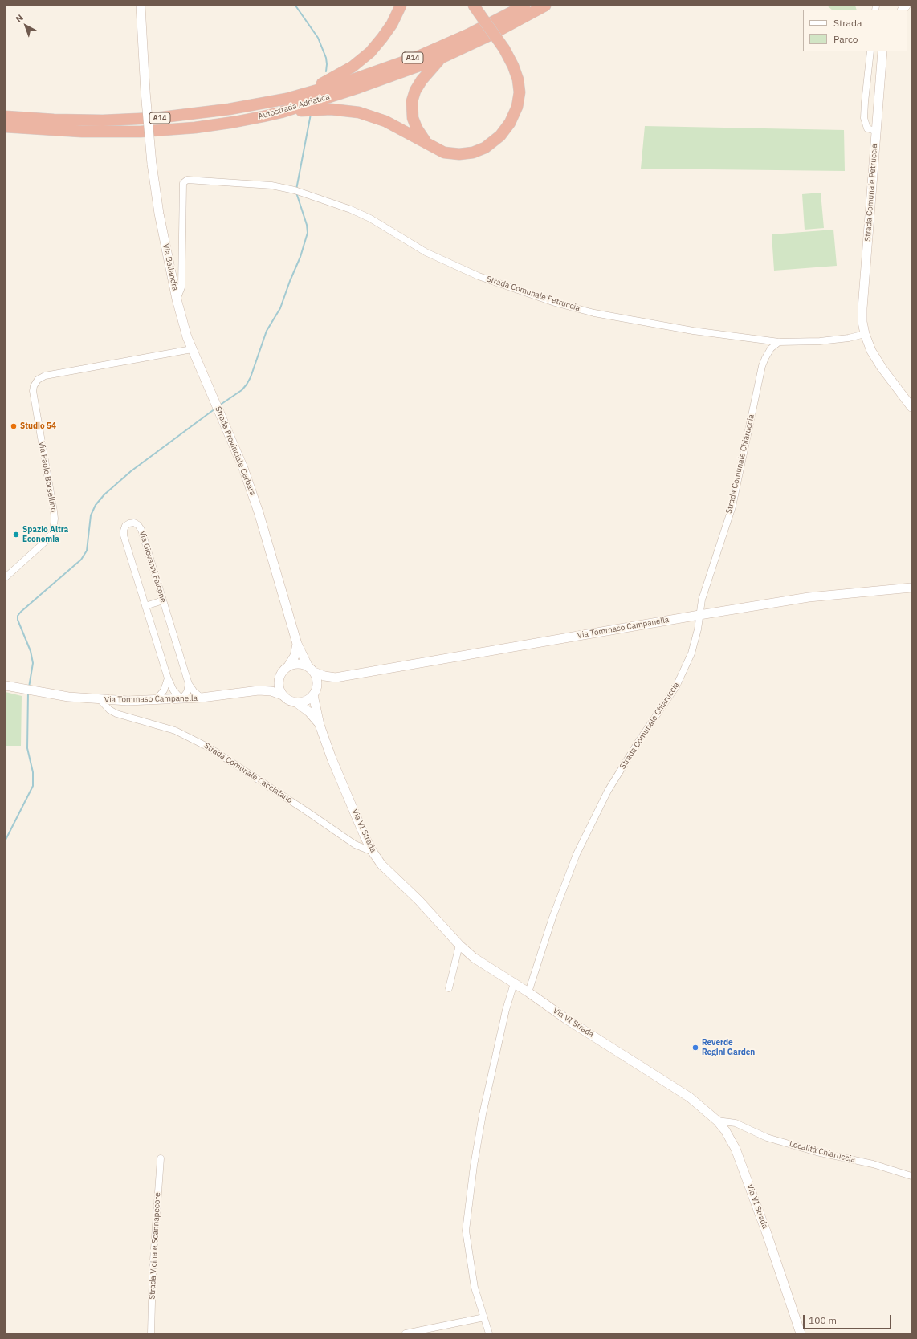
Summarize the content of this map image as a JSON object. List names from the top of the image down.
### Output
{
  "streets": {
    "highway": ["A14", "Autostrada Adriatica"],
    "main road": [
      "Strada Comunale Petruccia",
      "Via Bellandra",
      "Strada Provinciale Cerbara",
      "Via Tommaso Campanella",
      "Via VI Strada"
    ],
    "street": [
      "Strada Comunale Chiaruccia",
      "Via Paolo Borsellino",
      "Via Giovanni Falcone",
      "Strada Comunale Cacciafano",
      "Località Chiaruccia",
      "Strada Vicinale Scannapecore"
    ]
  },
  "crossings": [
    ["A14", "Autostrada Adriatica"],
    ["Strada Comunale Petruccia", "Via Bellandra"],
    ["Strada Comunale Petruccia", "Strada Comunale Chiaruccia"],
    ["Via Bellandra", "Strada Provinciale Cerbara"],
    ["Strada Provinciale Cerbara", "Via Paolo Borsellino"],
    ["Strada Provinciale Cerbara", "Via Tommaso Campanella"],
    ["Strada Provinciale Cerbara", "Via VI Strada"],
    ["Strada Comunale Chiaruccia", "Via Tommaso Campanella"],
    ["Strada Comunale Chiaruccia", "Via VI Strada"],
    ["Via Giovanni Falcone", "Via Tommaso Campanella"],
    ["Via Tommaso Campanella", "Strada Comunale Cacciafano"],
    ["Via Tommaso Campanella", "Via VI Strada"],
    ["Strada Comunale Cacciafano", "Via VI Strada"],
    ["Via VI Strada", "Località Chiaruccia"]
  ],
  "places": ["Studio 54", "Spazio Altra Economia", "Reverde Regini Garden"],
  "legend": ["Strada", "Parco"],
  "scale_bar": "100 m",
  "north": "top left"
}
